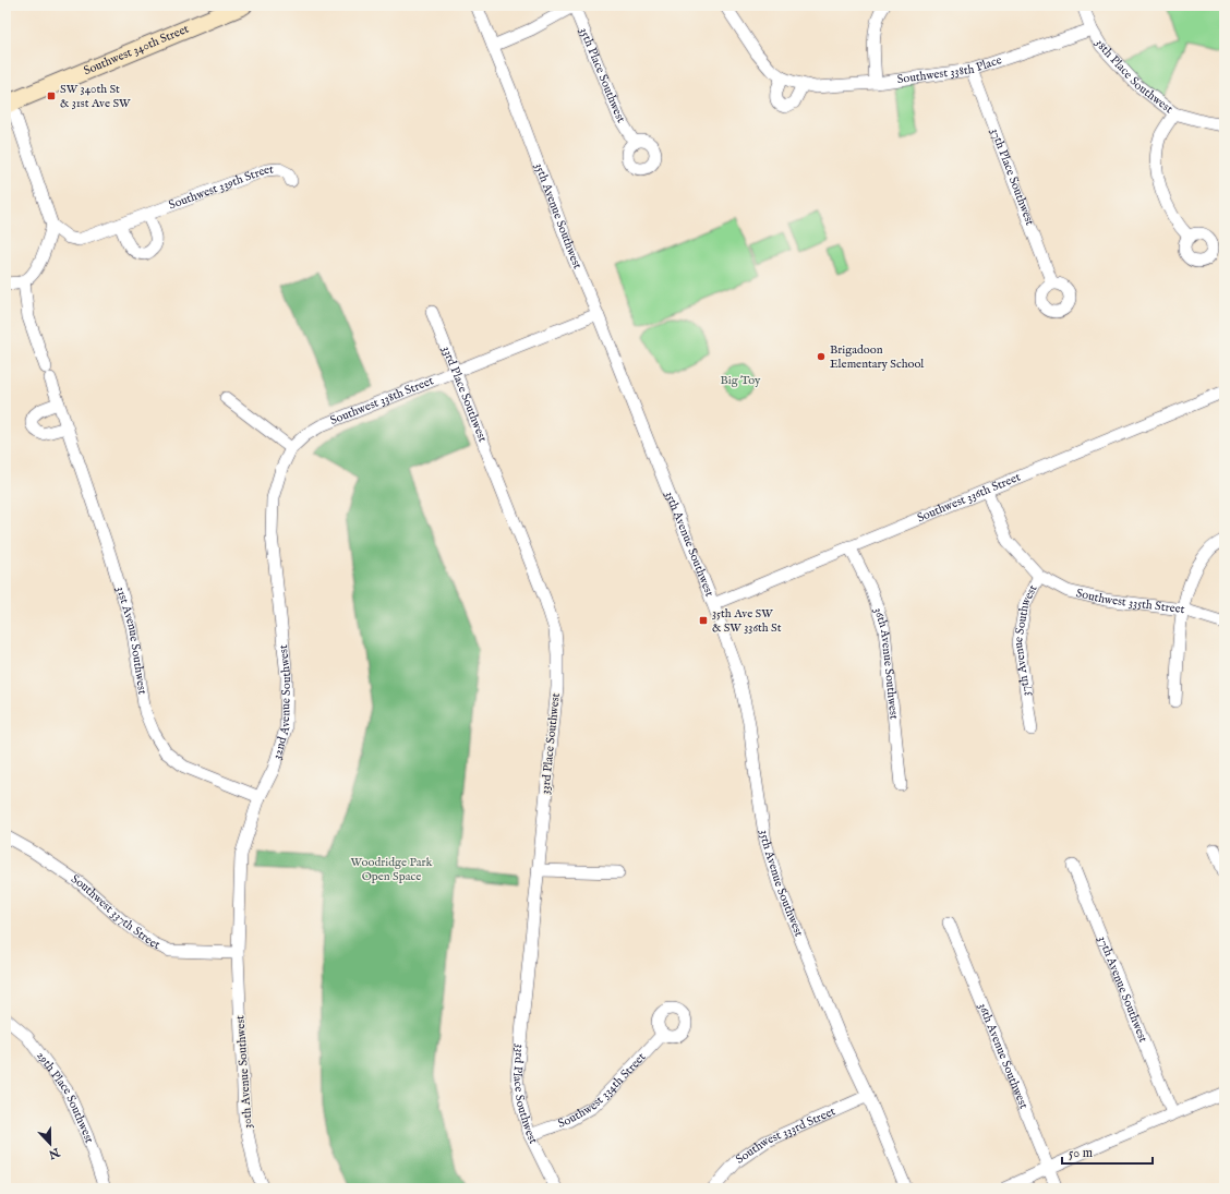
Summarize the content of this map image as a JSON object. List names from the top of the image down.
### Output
{
  "streets": {
    "main road": ["Southwest 340th Street"],
    "street": [
      "Southwest 338th Place",
      "38th Place Southwest",
      "35th Place Southwest",
      "37th Place Southwest",
      "Southwest 339th Street",
      "35th Avenue Southwest",
      "33rd Place Southwest",
      "Southwest 338th Street",
      "Southwest 336th Street",
      "Southwest 335th Street",
      "31st Avenue Southwest",
      "37th Avenue Southwest",
      "36th Avenue Southwest",
      "32nd Avenue Southwest",
      "Southwest 337th Street",
      "30th Avenue Southwest",
      "Southwest 334th Street",
      "29th Place Southwest",
      "Southwest 333rd Street"
    ]
  },
  "crossings": [
    ["Southwest 338th Place", "38th Place Southwest"],
    ["Southwest 338th Place", "37th Place Southwest"],
    ["35th Avenue Southwest", "Southwest 338th Street"],
    ["35th Avenue Southwest", "Southwest 336th Street"],
    ["35th Avenue Southwest", "Southwest 333rd Street"],
    ["33rd Place Southwest", "Southwest 338th Street"],
    ["33rd Place Southwest", "Southwest 334th Street"],
    ["Southwest 338th Street", "32nd Avenue Southwest"],
    ["Southwest 336th Street", "37th Avenue Southwest"],
    ["Southwest 336th Street", "36th Avenue Southwest"],
    ["Southwest 335th Street", "37th Avenue Southwest"],
    ["31st Avenue Southwest", "32nd Avenue Southwest"],
    ["32nd Avenue Southwest", "Southwest 337th Street"],
    ["32nd Avenue Southwest", "30th Avenue Southwest"],
    ["Southwest 337th Street", "30th Avenue Southwest"]
  ],
  "parks": ["Big Toy", "Woodridge Park Open Space"],
  "places": {
    "transit": ["SW 340th St & 31st Ave SW", "35th Ave SW & SW 336th St"],
    "other": ["Brigadoon Elementary School"]
  },
  "scale_bar": "50 m",
  "north": "bottom"
}
